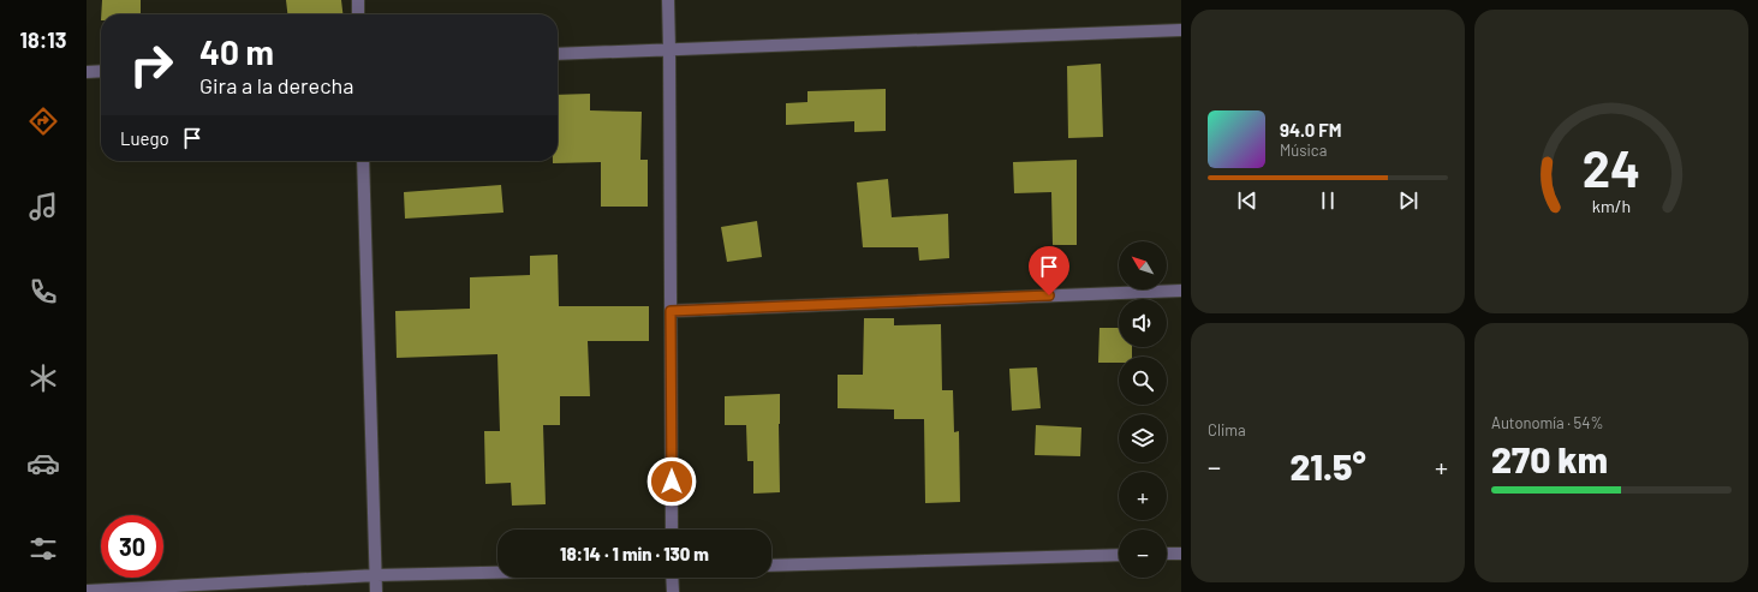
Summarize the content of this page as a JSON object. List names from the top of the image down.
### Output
{
  "north": "top left",
  "page": {
    "tabs": "18:13",
    "turn": ["40 m", "Gira a la derecha"],
    "song": ["94.0 FM", "Música"],
    "then": "Luego",
    "map_buttons": ["+", "−"],
    "tile": [
      "Clima",
      ["Autonomía · 54%", "270 km"]
    ],
    "heat": ["−", "21.5°", "+"],
    "limit": "30",
    "trip": "18:14 · 1 min · 130 m",
    "gauge": ["24", "km/h"]
  }
}
